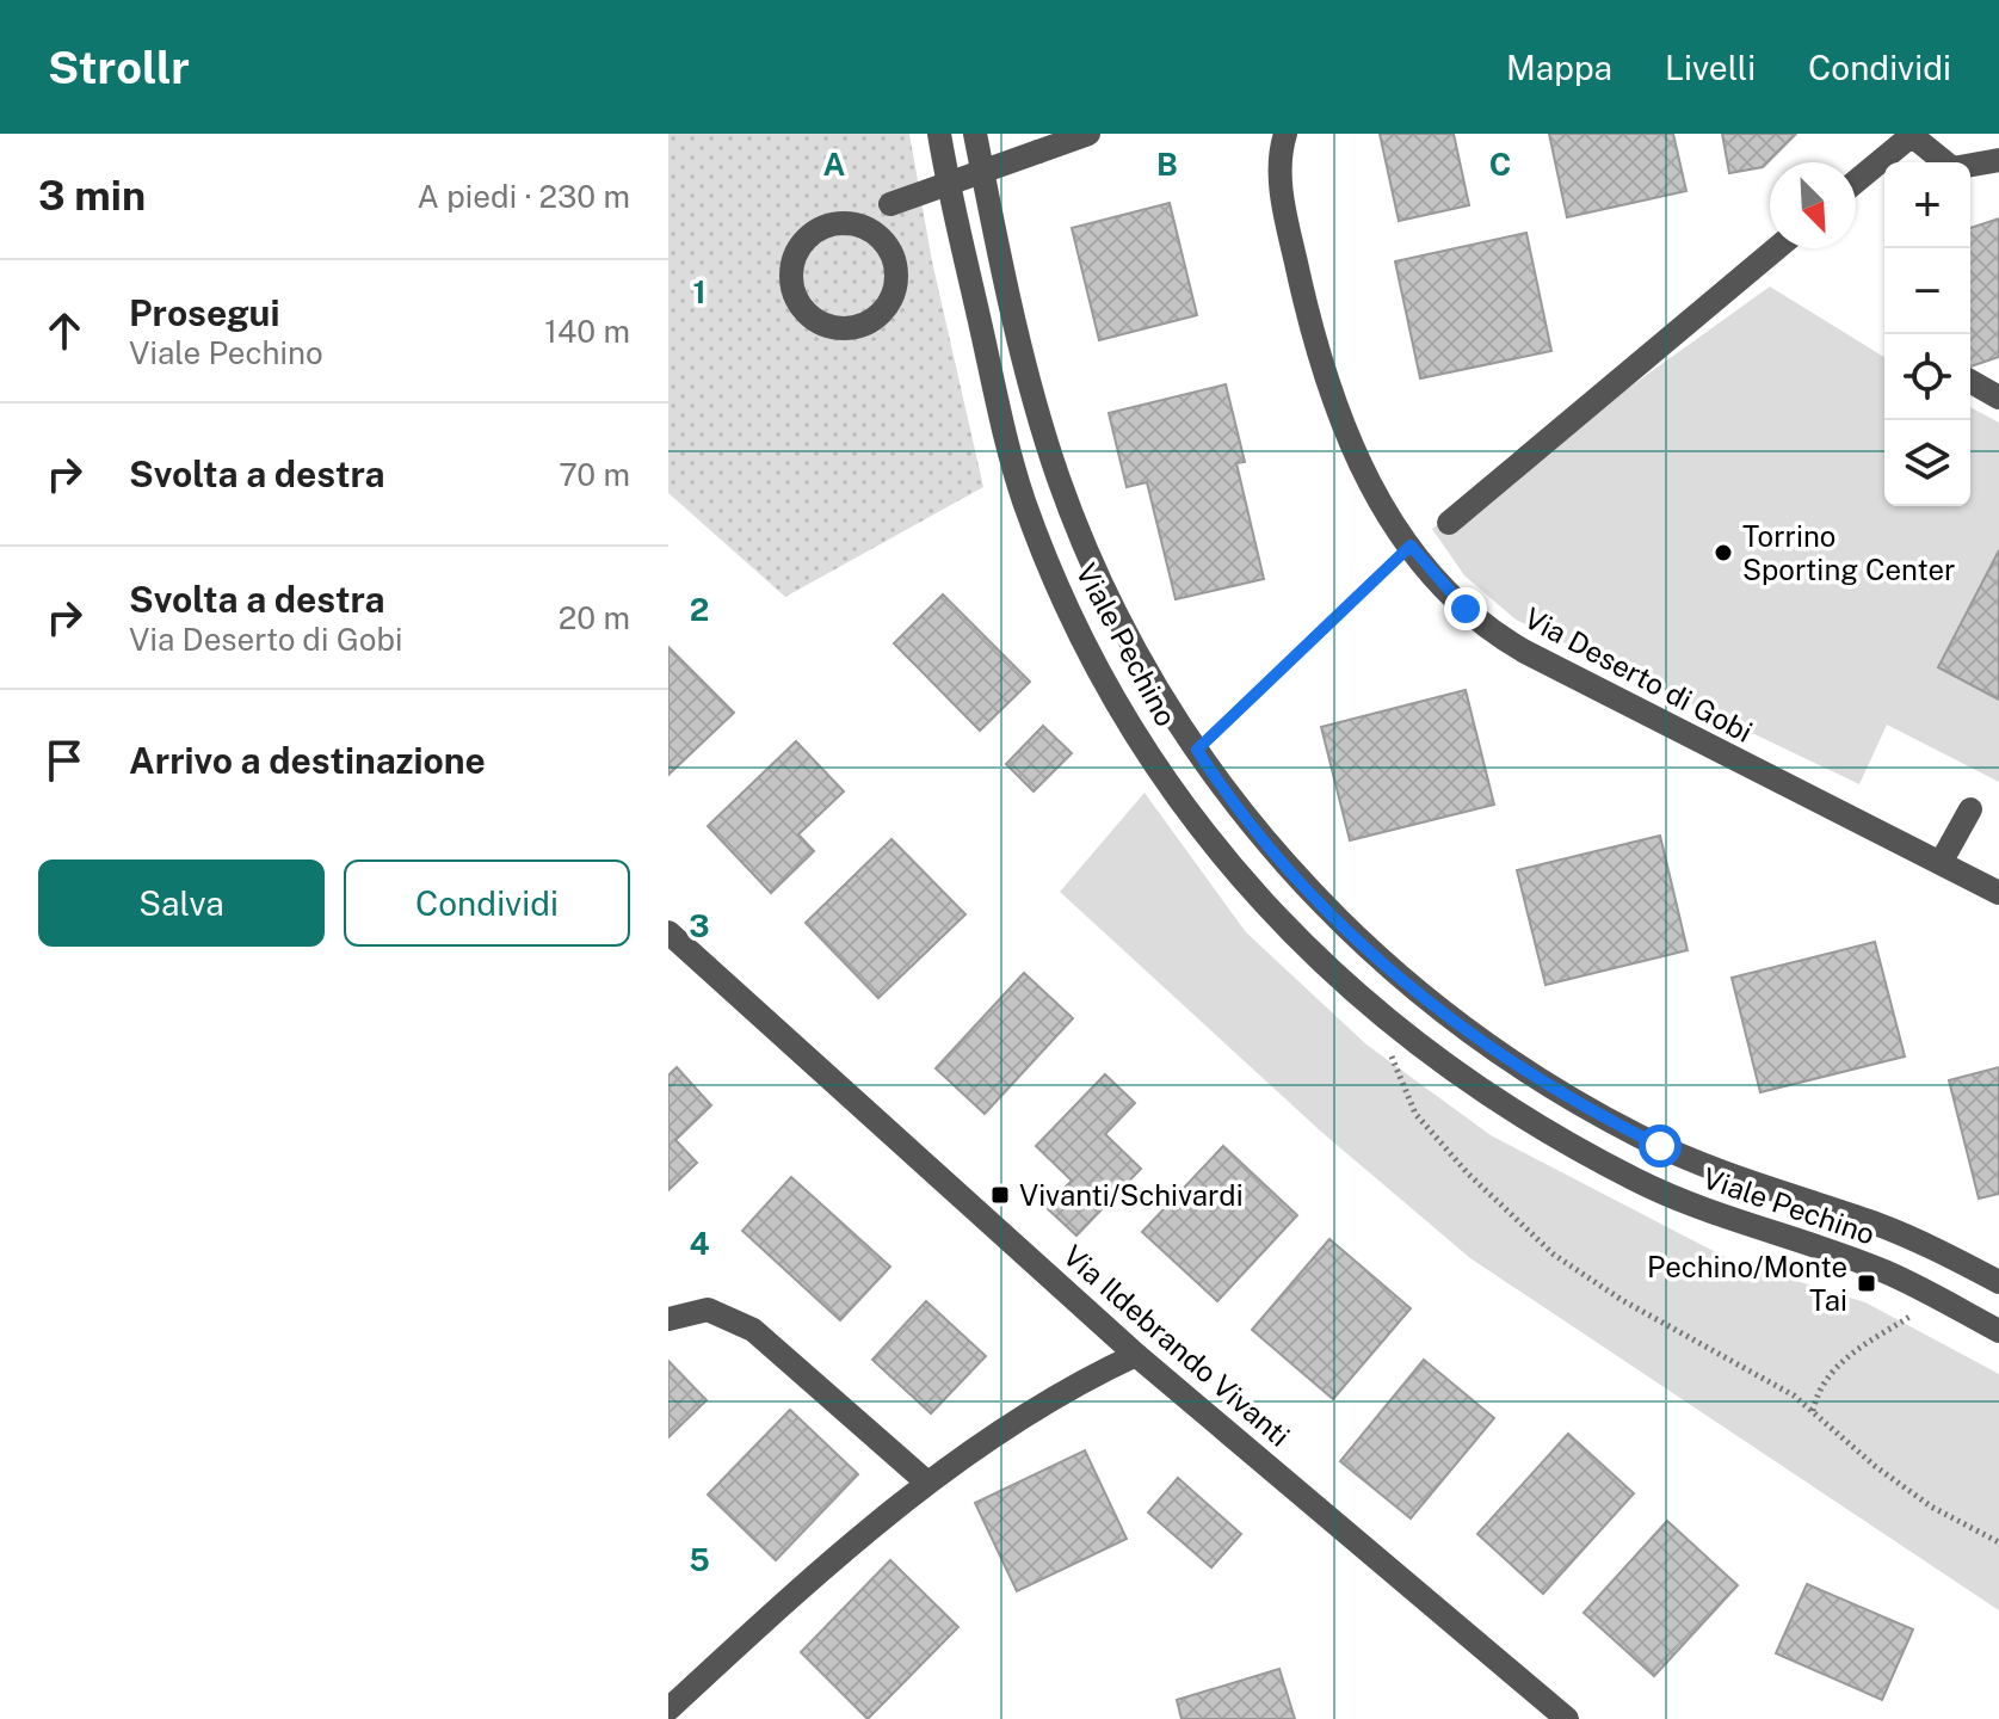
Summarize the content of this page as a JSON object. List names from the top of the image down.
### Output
{
  "streets": {
    "street": ["Viale Pechino", "Via Deserto di Gobi", "Via Ildebrando Vivanti"]
  },
  "places": {
    "other": ["Torrino Sporting Center"],
    "transit": ["Vivanti/Schivardi", "Pechino/Monte Tai"]
  },
  "north": "bottom right",
  "page": {
    "header": "Strollr",
    "nav": ["Mappa", "Livelli", "Condividi"],
    "heading": ["3 min", "A piedi · 230 m"],
    "map_buttons": ["+", "−"],
    "list": [
      ["Prosegui", "Viale Pechino", "140 m"],
      ["Svolta a destra", "70 m"],
      ["Svolta a destra", "Via Deserto di Gobi", "20 m"],
      "Arrivo a destinazione"
    ],
    "buttons": ["Salva", "Condividi"]
  },
  "grid": {
    "columns": ["A", "B", "C"],
    "rows": [
      "1",
      "2",
      "3",
      "4",
      "5"
    ]
  }
}
